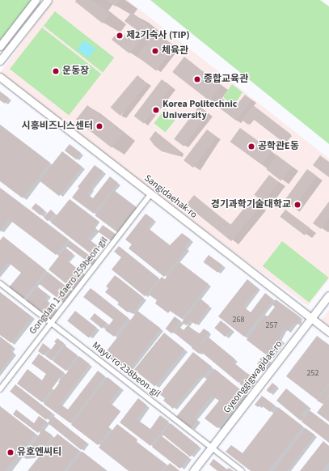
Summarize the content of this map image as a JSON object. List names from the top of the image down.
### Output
{
  "streets": {
    "street": [
      "Sangidaehak-ro",
      "Gongdan 1-daero 259beon-gil",
      "Mayu-ro 238beon-gil",
      "Gyeonggigwagidae-ro"
    ]
  },
  "crossings": [
    ["Sangidaehak-ro", "Gongdan 1-daero 259beon-gil"],
    ["Sangidaehak-ro", "Gyeonggigwagidae-ro"],
    ["Gongdan 1-daero 259beon-gil", "Mayu-ro 238beon-gil"],
    ["Mayu-ro 238beon-gil", "Gyeonggigwagidae-ro"]
  ],
  "places": [
    "제2기숙사 (TIP)",
    "체육관",
    "운동장",
    "종합교육관",
    "Korea Politechnic University",
    "시흥비즈니스센터",
    "공학관E동",
    "경기과학기술대학교",
    "유호엔씨티"
  ],
  "house_numbers": ["268", "257", "252"]
}
